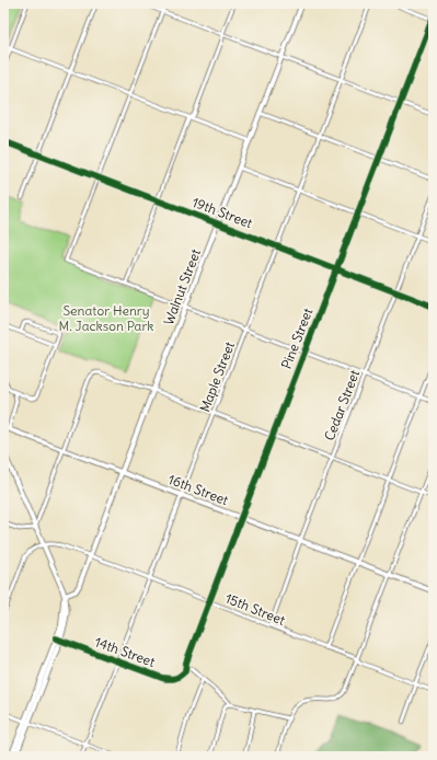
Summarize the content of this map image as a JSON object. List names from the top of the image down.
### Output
{
  "streets": {
    "street": [
      "19th Street",
      "Walnut Street",
      "Pine Street",
      "Maple Street",
      "Cedar Street",
      "16th Street",
      "15th Street",
      "14th Street"
    ]
  },
  "crossings": [
    ["19th Street", "Walnut Street"],
    ["19th Street", "Pine Street"],
    ["19th Street", "Maple Street"],
    ["19th Street", "Cedar Street"],
    ["Walnut Street", "16th Street"],
    ["Walnut Street", "15th Street"],
    ["Pine Street", "16th Street"],
    ["Pine Street", "15th Street"],
    ["Pine Street", "14th Street"],
    ["Maple Street", "16th Street"],
    ["Maple Street", "15th Street"],
    ["Maple Street", "14th Street"],
    ["Cedar Street", "16th Street"],
    ["Cedar Street", "15th Street"]
  ],
  "parks": ["Senator Henry M. Jackson Park"]
}
